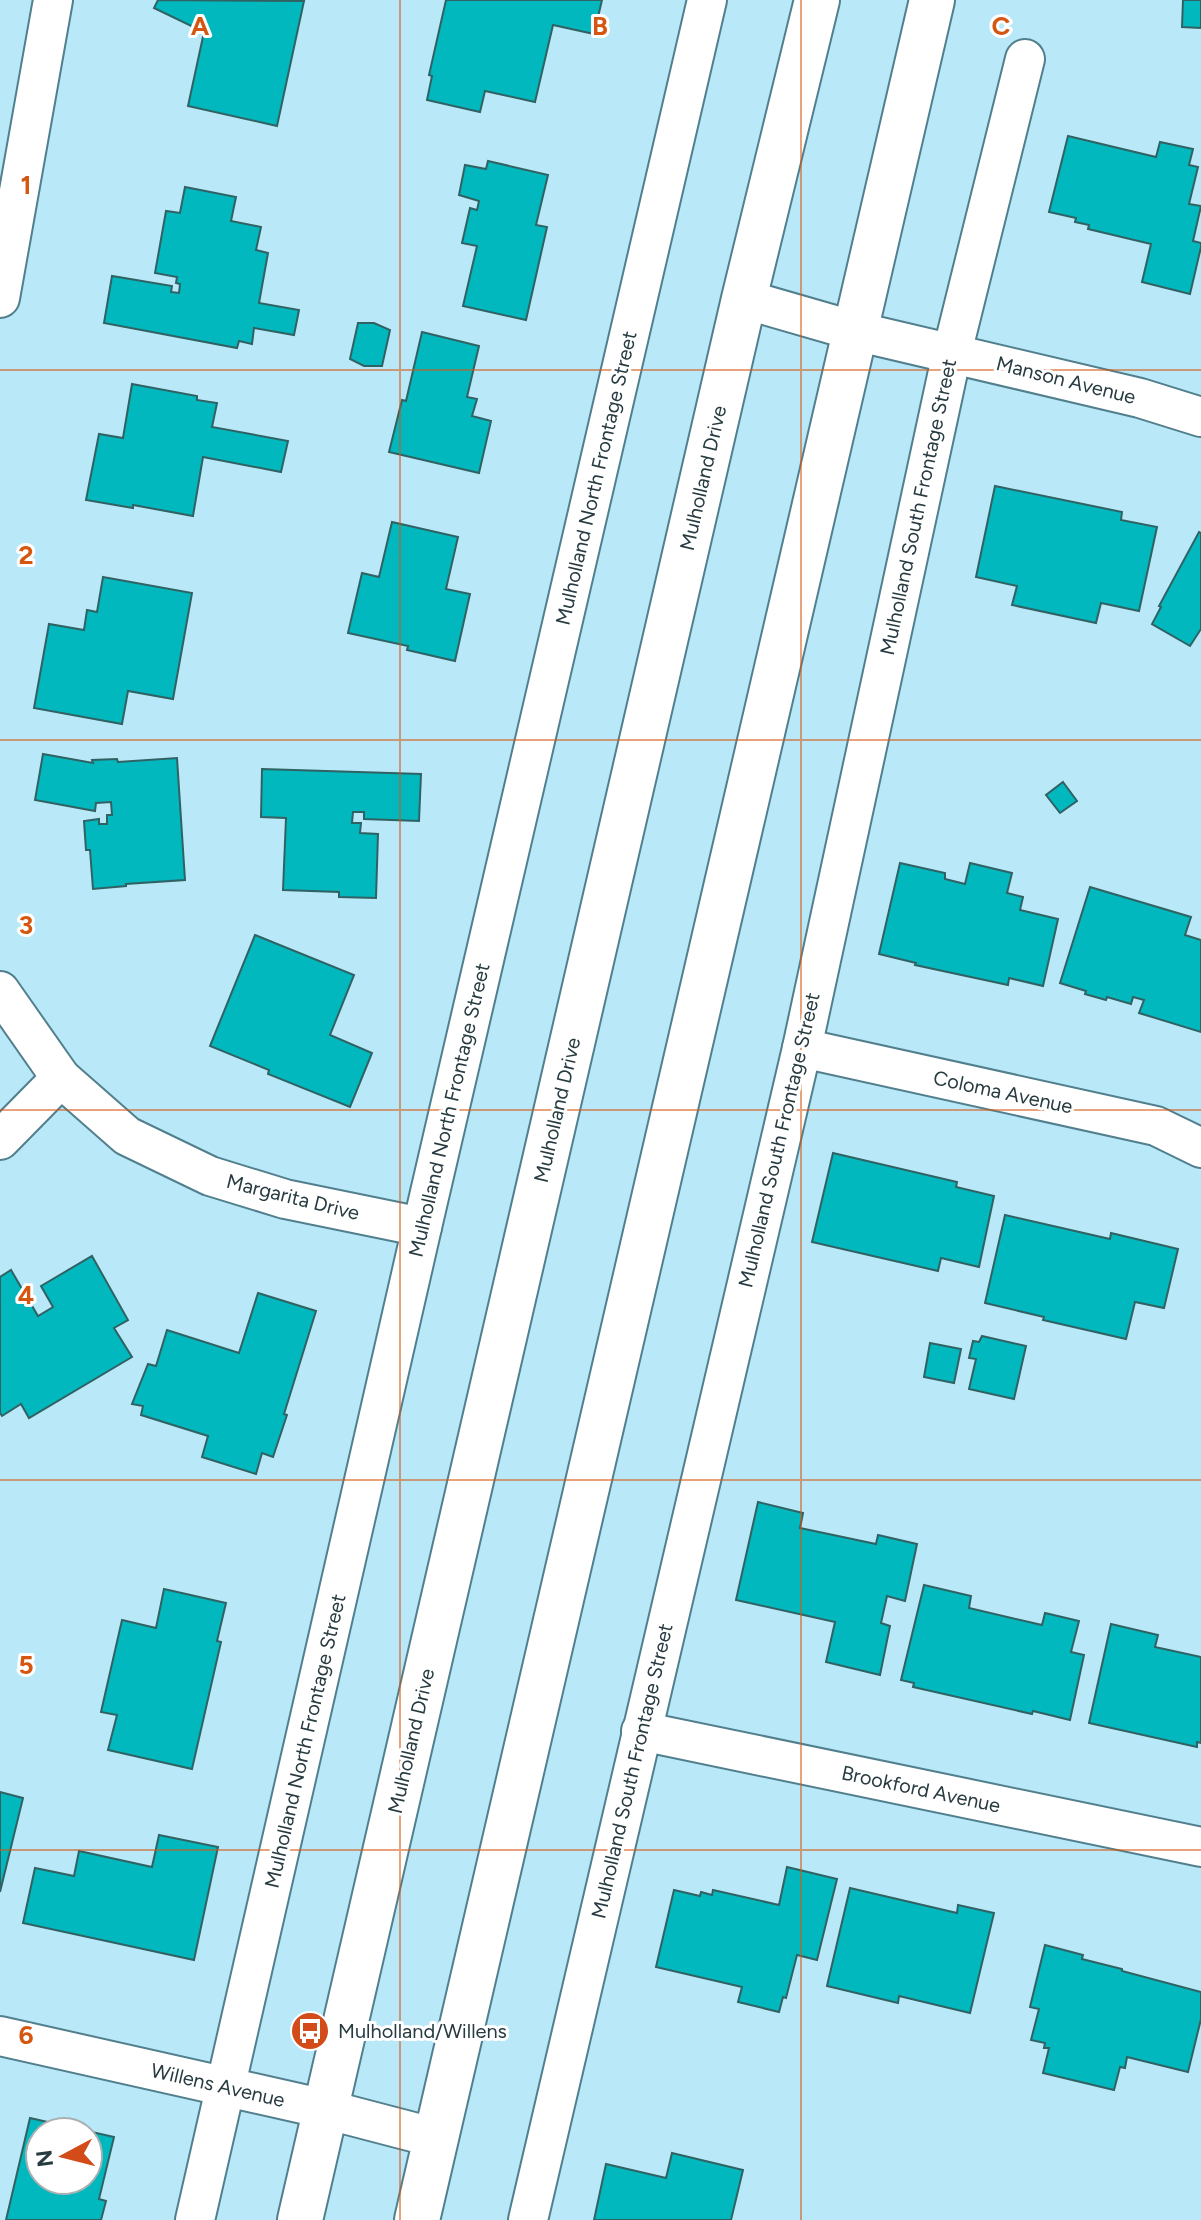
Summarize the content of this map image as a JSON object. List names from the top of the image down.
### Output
{
  "streets": {
    "main road": ["Mulholland Drive"],
    "street": [
      "Manson Avenue",
      "Mulholland North Frontage Street",
      "Mulholland South Frontage Street",
      "Coloma Avenue",
      "Margarita Drive",
      "Brookford Avenue",
      "Willens Avenue"
    ]
  },
  "crossings": [
    ["Manson Avenue", "Mulholland Drive"],
    ["Manson Avenue", "Mulholland South Frontage Street"],
    ["Mulholland North Frontage Street", "Margarita Drive"],
    ["Mulholland North Frontage Street", "Willens Avenue"],
    ["Mulholland Drive", "Willens Avenue"],
    ["Mulholland South Frontage Street", "Coloma Avenue"],
    ["Mulholland South Frontage Street", "Brookford Avenue"]
  ],
  "places": {
    "bus stop": ["Mulholland/Willens"]
  },
  "north": "left",
  "grid": {
    "columns": ["A", "B", "C"],
    "rows": [
      "1",
      "2",
      "3",
      "4",
      "5",
      "6"
    ]
  }
}
